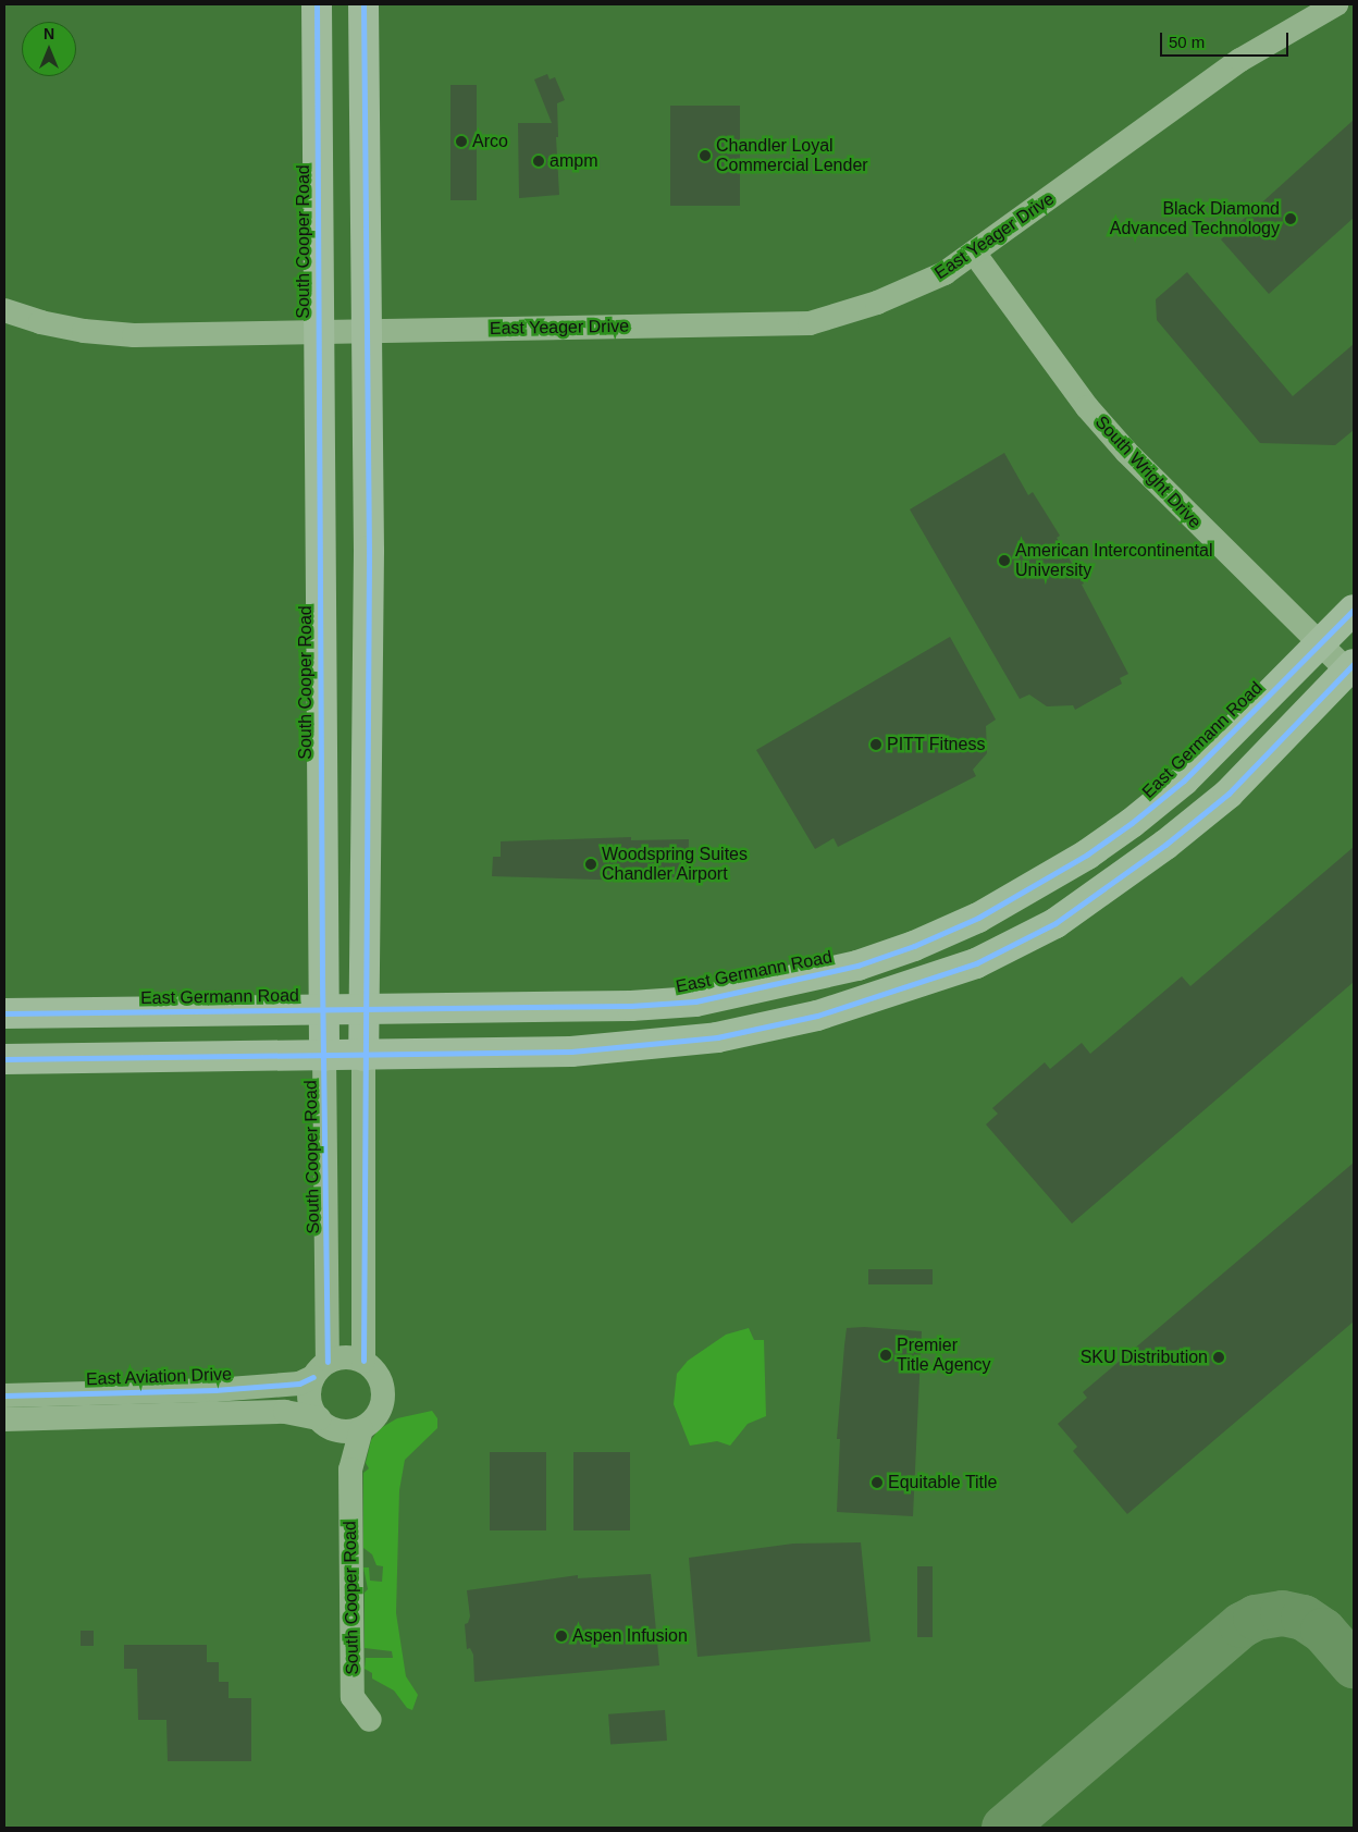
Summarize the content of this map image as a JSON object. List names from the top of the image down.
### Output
{
  "streets": {
    "main road": ["South Cooper Road", "East Germann Road"],
    "street": ["East Yeager Drive", "South Wright Drive", "East Aviation Drive"]
  },
  "crossings": [
    ["East Yeager Drive", "South Cooper Road"],
    ["East Yeager Drive", "South Wright Drive"],
    ["South Cooper Road", "East Germann Road"],
    ["South Cooper Road", "East Aviation Drive"],
    ["South Wright Drive", "East Germann Road"]
  ],
  "places": [
    "Arco",
    "Chandler Loyal Commercial Lender",
    "ampm",
    "Black Diamond Advanced Technology",
    "American Intercontinental University",
    "PITT Fitness",
    "Woodspring Suites Chandler Airport",
    "Premier Title Agency",
    "SKU Distribution",
    "Equitable Title",
    "Aspen Infusion"
  ],
  "scale_bar": "50 m",
  "north": "top"
}
